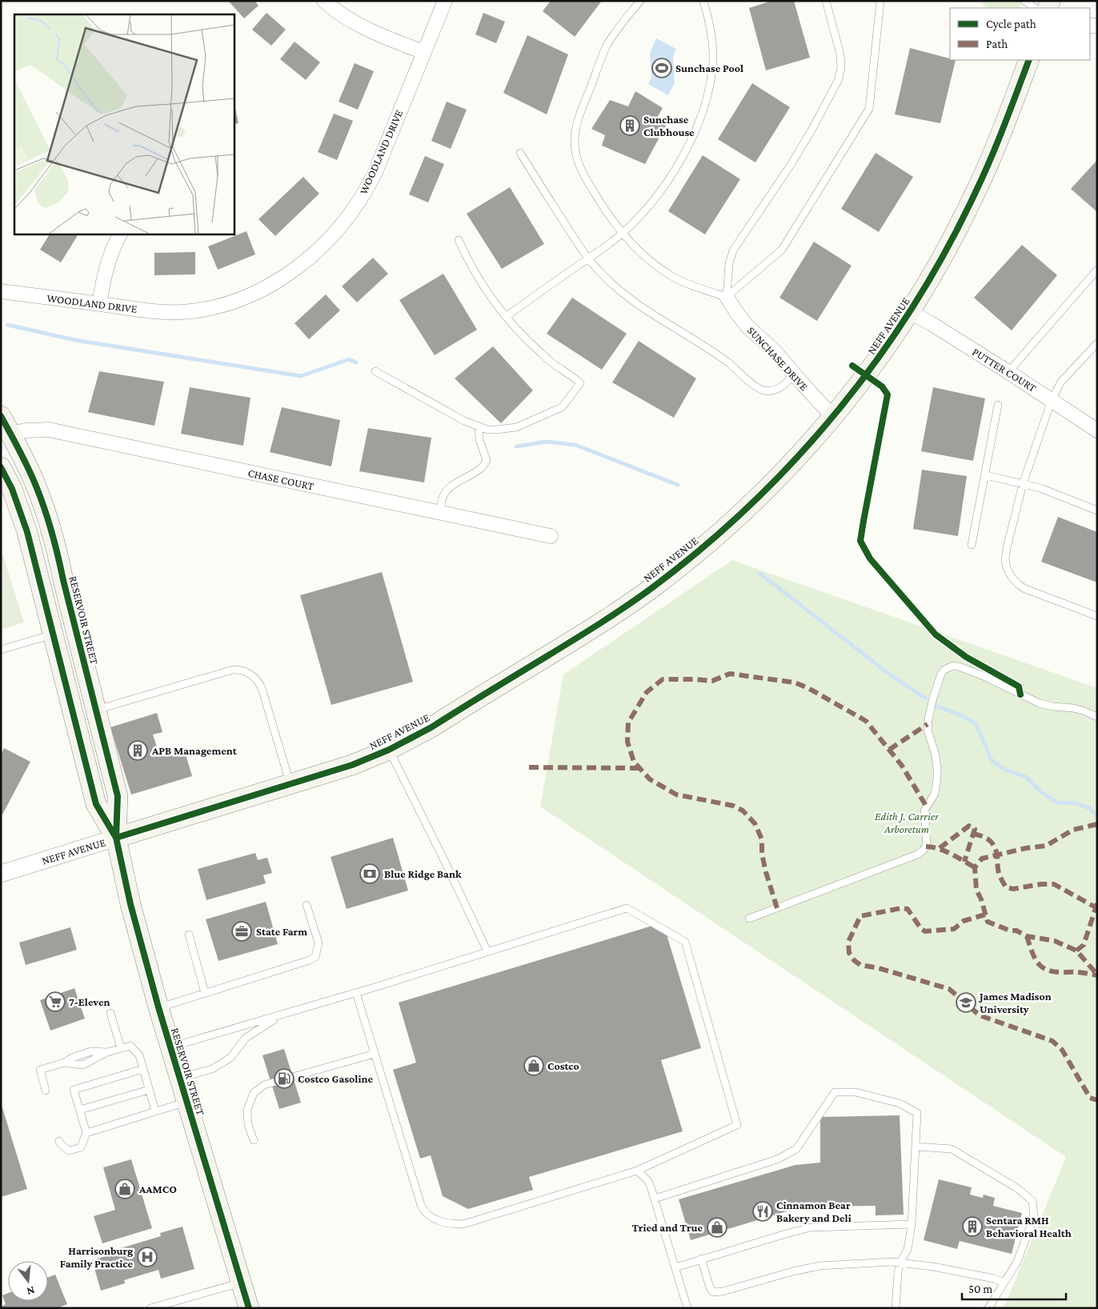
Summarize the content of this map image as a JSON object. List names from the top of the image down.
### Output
{
  "streets": {
    "main road": ["NEFF AVENUE", "RESERVOIR STREET"],
    "street": [
      "WOODLAND DRIVE",
      "SUNCHASE DRIVE",
      "PUTTER COURT",
      "CHASE COURT"
    ]
  },
  "crossings": [
    ["NEFF AVENUE", "SUNCHASE DRIVE"],
    ["NEFF AVENUE", "PUTTER COURT"],
    ["NEFF AVENUE", "RESERVOIR STREET"],
    ["CHASE COURT", "RESERVOIR STREET"]
  ],
  "parks": ["Edith J. Carrier Arboretum"],
  "places": {
    "sports": ["Sunchase Pool"],
    "building": ["Sunchase Clubhouse", "APB Management", "Sentara RMH Behavioral Health"],
    "bank": ["Blue Ridge Bank"],
    "office": ["State Farm"],
    "supermarket": ["7-Eleven"],
    "school or university": ["James Madison University"],
    "shop": ["Costco", "AAMCO", "Tried and True"],
    "fuel station": ["Costco Gasoline"],
    "restaurant": ["Cinnamon Bear Bakery and Deli"],
    "hospital": ["Harrisonburg Family Practice"]
  },
  "legend": ["Cycle path", "Path"],
  "scale_bar": "50 m",
  "north": "bottom"
}
